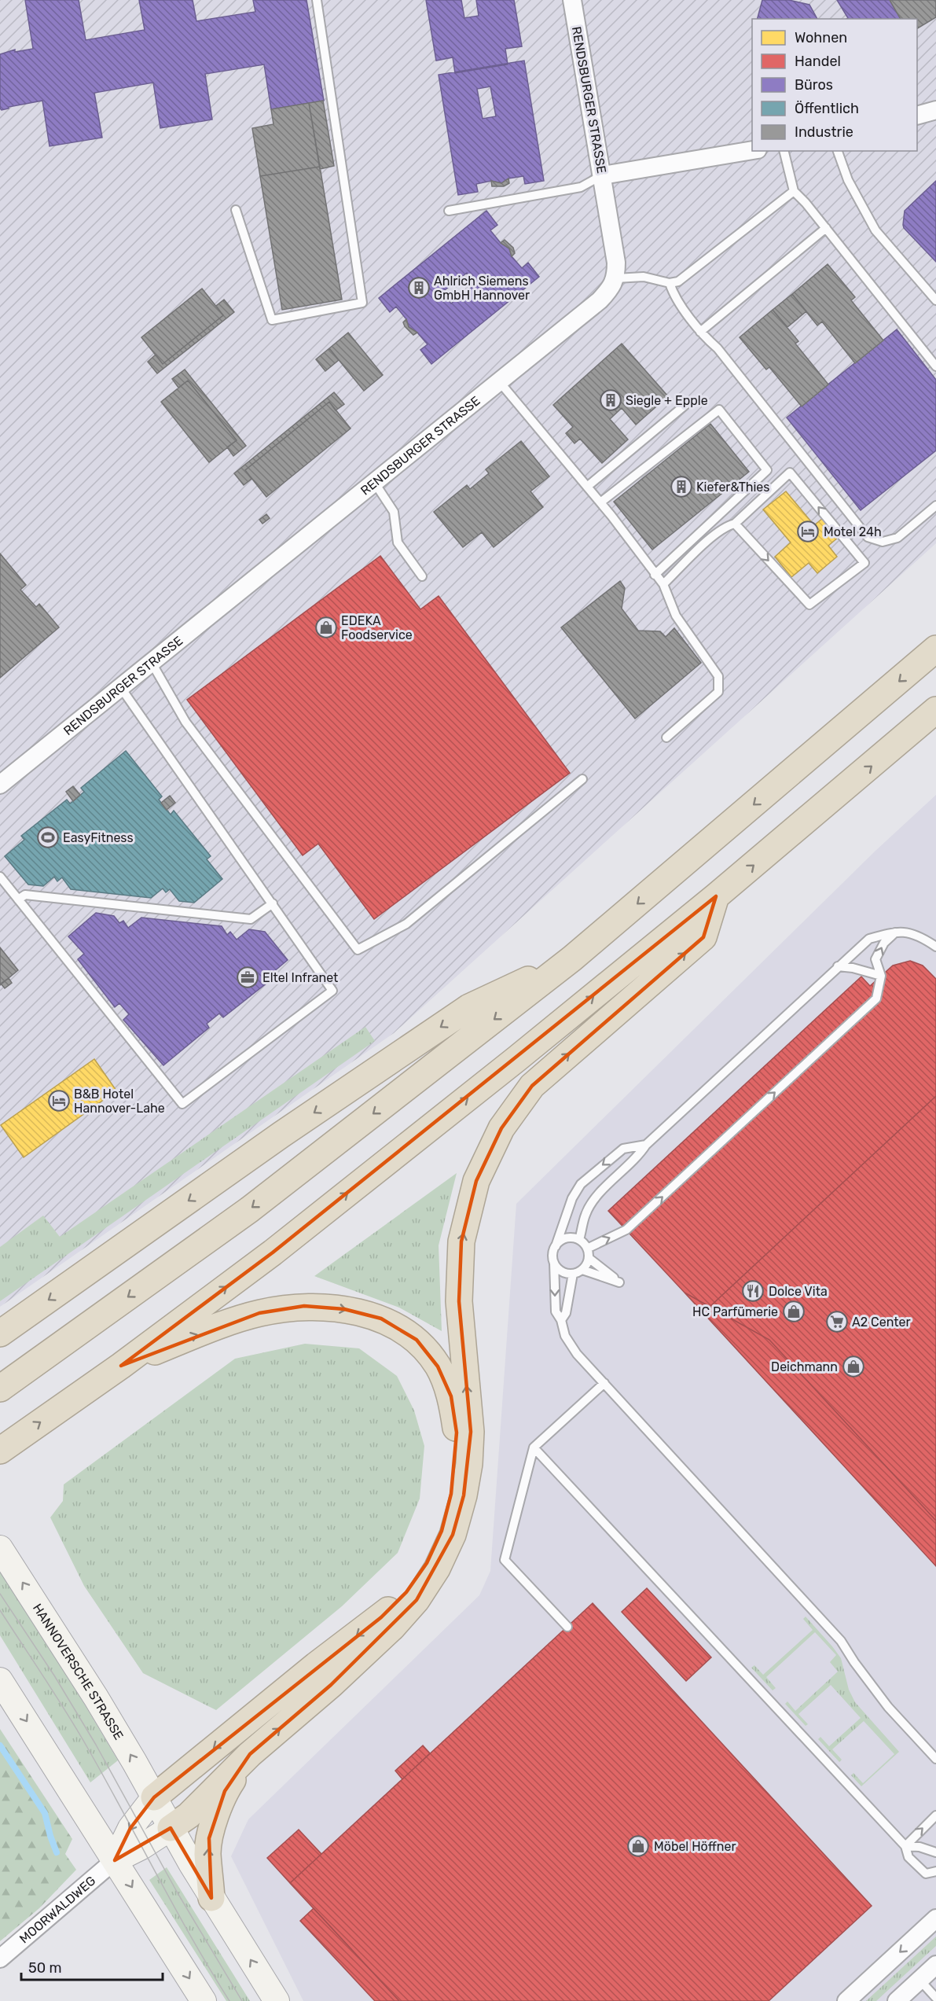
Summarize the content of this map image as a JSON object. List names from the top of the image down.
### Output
{
  "streets": {
    "main road": ["HANNOVERSCHE STRASSE"],
    "street": ["RENDSBURGER STRASSE", "MOORWALDWEG"]
  },
  "places": {
    "building": ["Ahlrich Siemens GmbH Hannover", "Siegle + Epple", "Kiefer&Thies"],
    "hotel": ["Motel 24h", "B&B Hotel Hannover-Lahe"],
    "shop": [
      "EDEKA Foodservice",
      "HC Parfümerie",
      "Deichmann",
      "Möbel Höffner"
    ],
    "sports": ["EasyFitness"],
    "office": ["Eltel Infranet"],
    "restaurant": ["Dolce Vita"],
    "supermarket": ["A2 Center"]
  },
  "legend": [
    "Wohnen",
    "Handel",
    "Büros",
    "Öffentlich",
    "Industrie"
  ],
  "scale_bar": "50 m"
}
